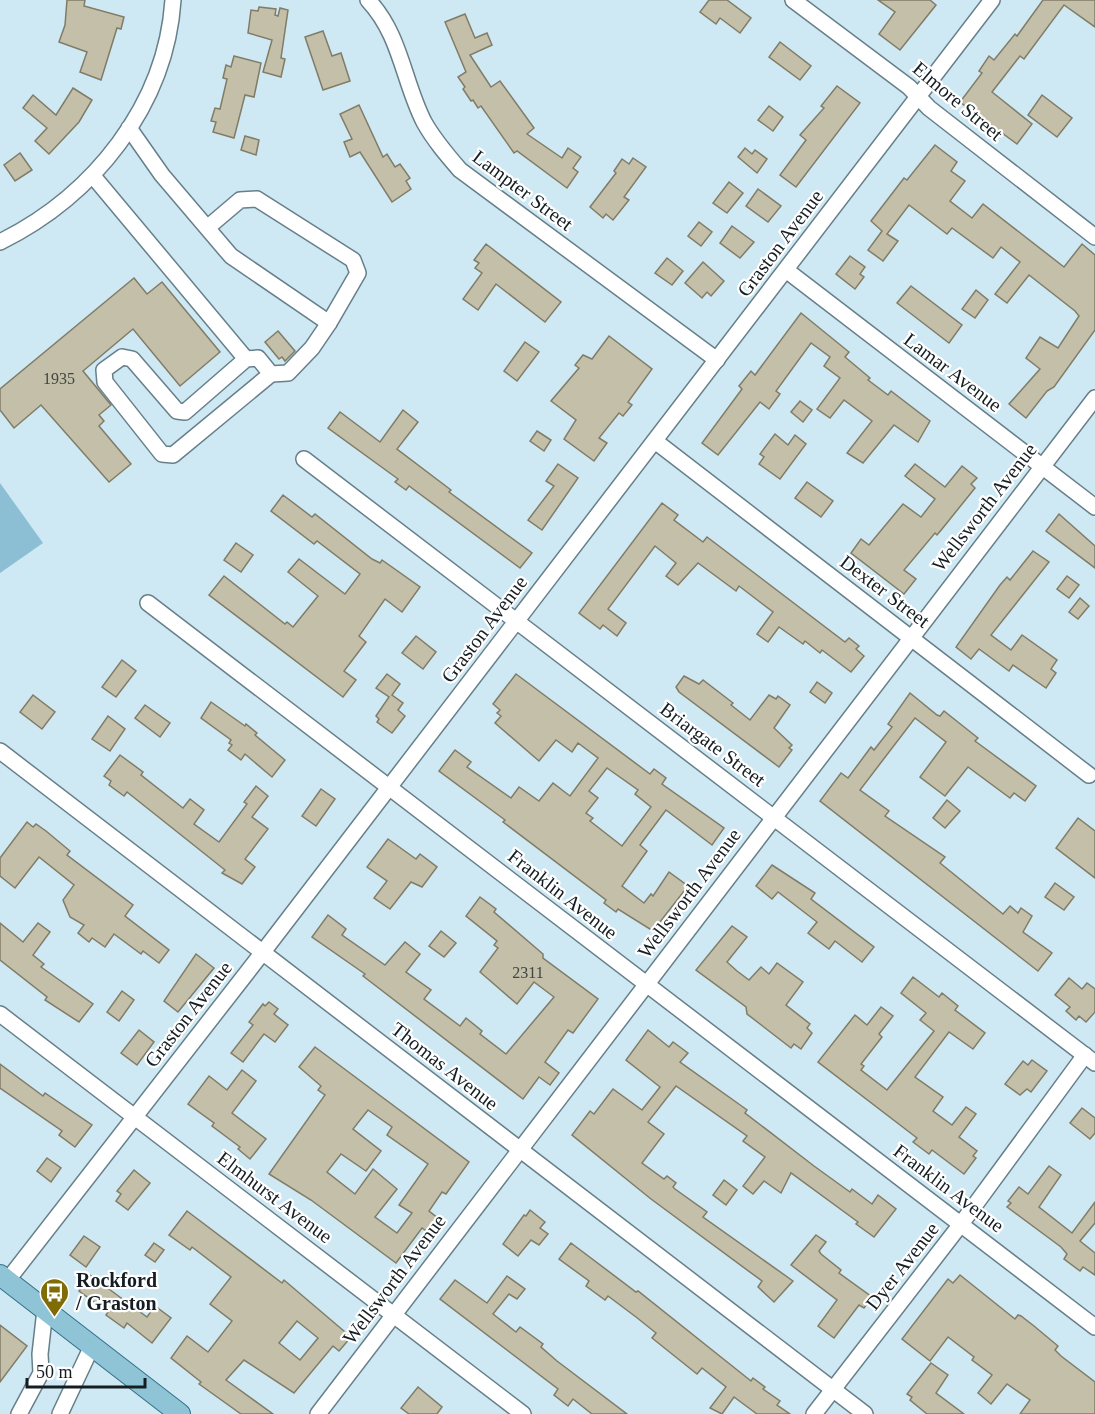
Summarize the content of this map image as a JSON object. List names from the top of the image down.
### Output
{
  "streets": {
    "street": [
      "Elmore Street",
      "Lampter Street",
      "Graston Avenue",
      "Lamar Avenue",
      "Wellsworth Avenue",
      "Dexter Street",
      "Briargate Street",
      "Franklin Avenue",
      "Thomas Avenue",
      "Elmhurst Avenue",
      "Dyer Avenue"
    ]
  },
  "crossings": [
    ["Elmore Street", "Graston Avenue"],
    ["Lampter Street", "Graston Avenue"],
    ["Graston Avenue", "Lamar Avenue"],
    ["Graston Avenue", "Dexter Street"],
    ["Graston Avenue", "Briargate Street"],
    ["Graston Avenue", "Franklin Avenue"],
    ["Graston Avenue", "Thomas Avenue"],
    ["Graston Avenue", "Elmhurst Avenue"],
    ["Lamar Avenue", "Wellsworth Avenue"],
    ["Wellsworth Avenue", "Dexter Street"],
    ["Wellsworth Avenue", "Briargate Street"],
    ["Wellsworth Avenue", "Franklin Avenue"],
    ["Wellsworth Avenue", "Thomas Avenue"],
    ["Wellsworth Avenue", "Elmhurst Avenue"],
    ["Briargate Street", "Dyer Avenue"],
    ["Franklin Avenue", "Dyer Avenue"],
    ["Thomas Avenue", "Dyer Avenue"]
  ],
  "places": {
    "bus stop": ["Rockford / Graston"]
  },
  "house_numbers": ["1935", "2311"],
  "scale_bar": "50 m"
}
